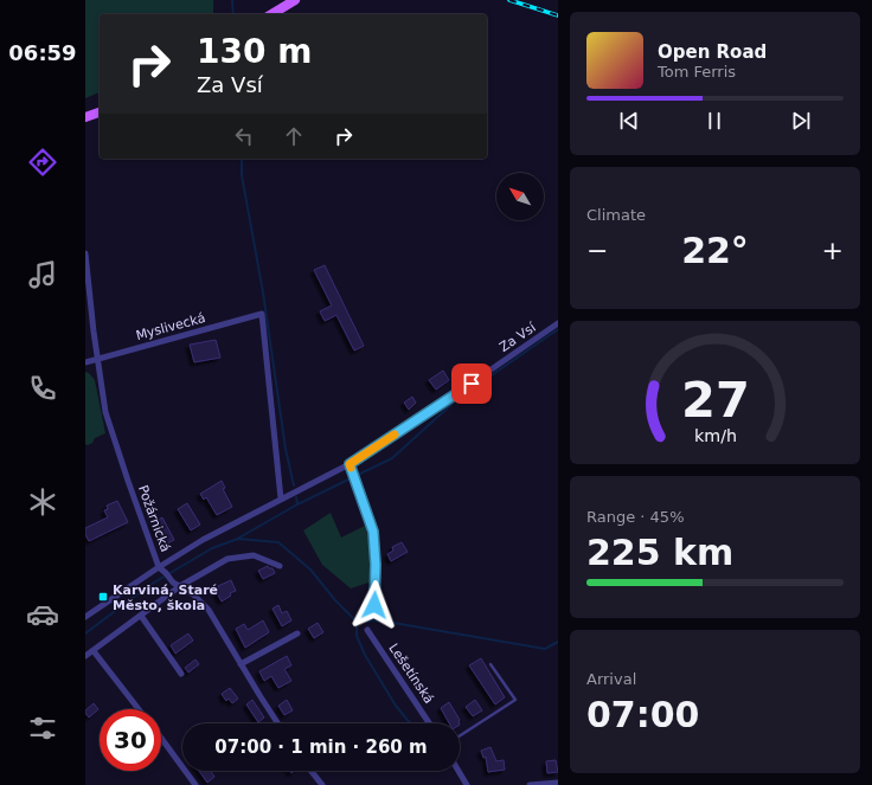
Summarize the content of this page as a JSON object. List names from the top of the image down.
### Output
{
  "streets": {
    "street": [
      "Myslivecká",
      "Za Vsí",
      "Požárnická",
      "Lešetínská"
    ]
  },
  "crossings": [
    ["Myslivecká", "Za Vsí"],
    ["Myslivecká", "Požárnická"],
    ["Za Vsí", "Požárnická"]
  ],
  "places": {
    "transit": ["Karviná, Staré Město, škola"]
  },
  "north": "top left",
  "page": {
    "tabs": "06:59",
    "turn": ["130 m", "Za Vsí"],
    "song": ["Open Road", "Tom Ferris"],
    "tile": [
      "Climate",
      ["Range · 45%", "225 km"],
      ["Arrival", "07:00"]
    ],
    "heat": ["−", "22°", "+"],
    "limit": "30",
    "trip": "07:00 · 1 min · 260 m",
    "gauge": ["27", "km/h"]
  }
}
